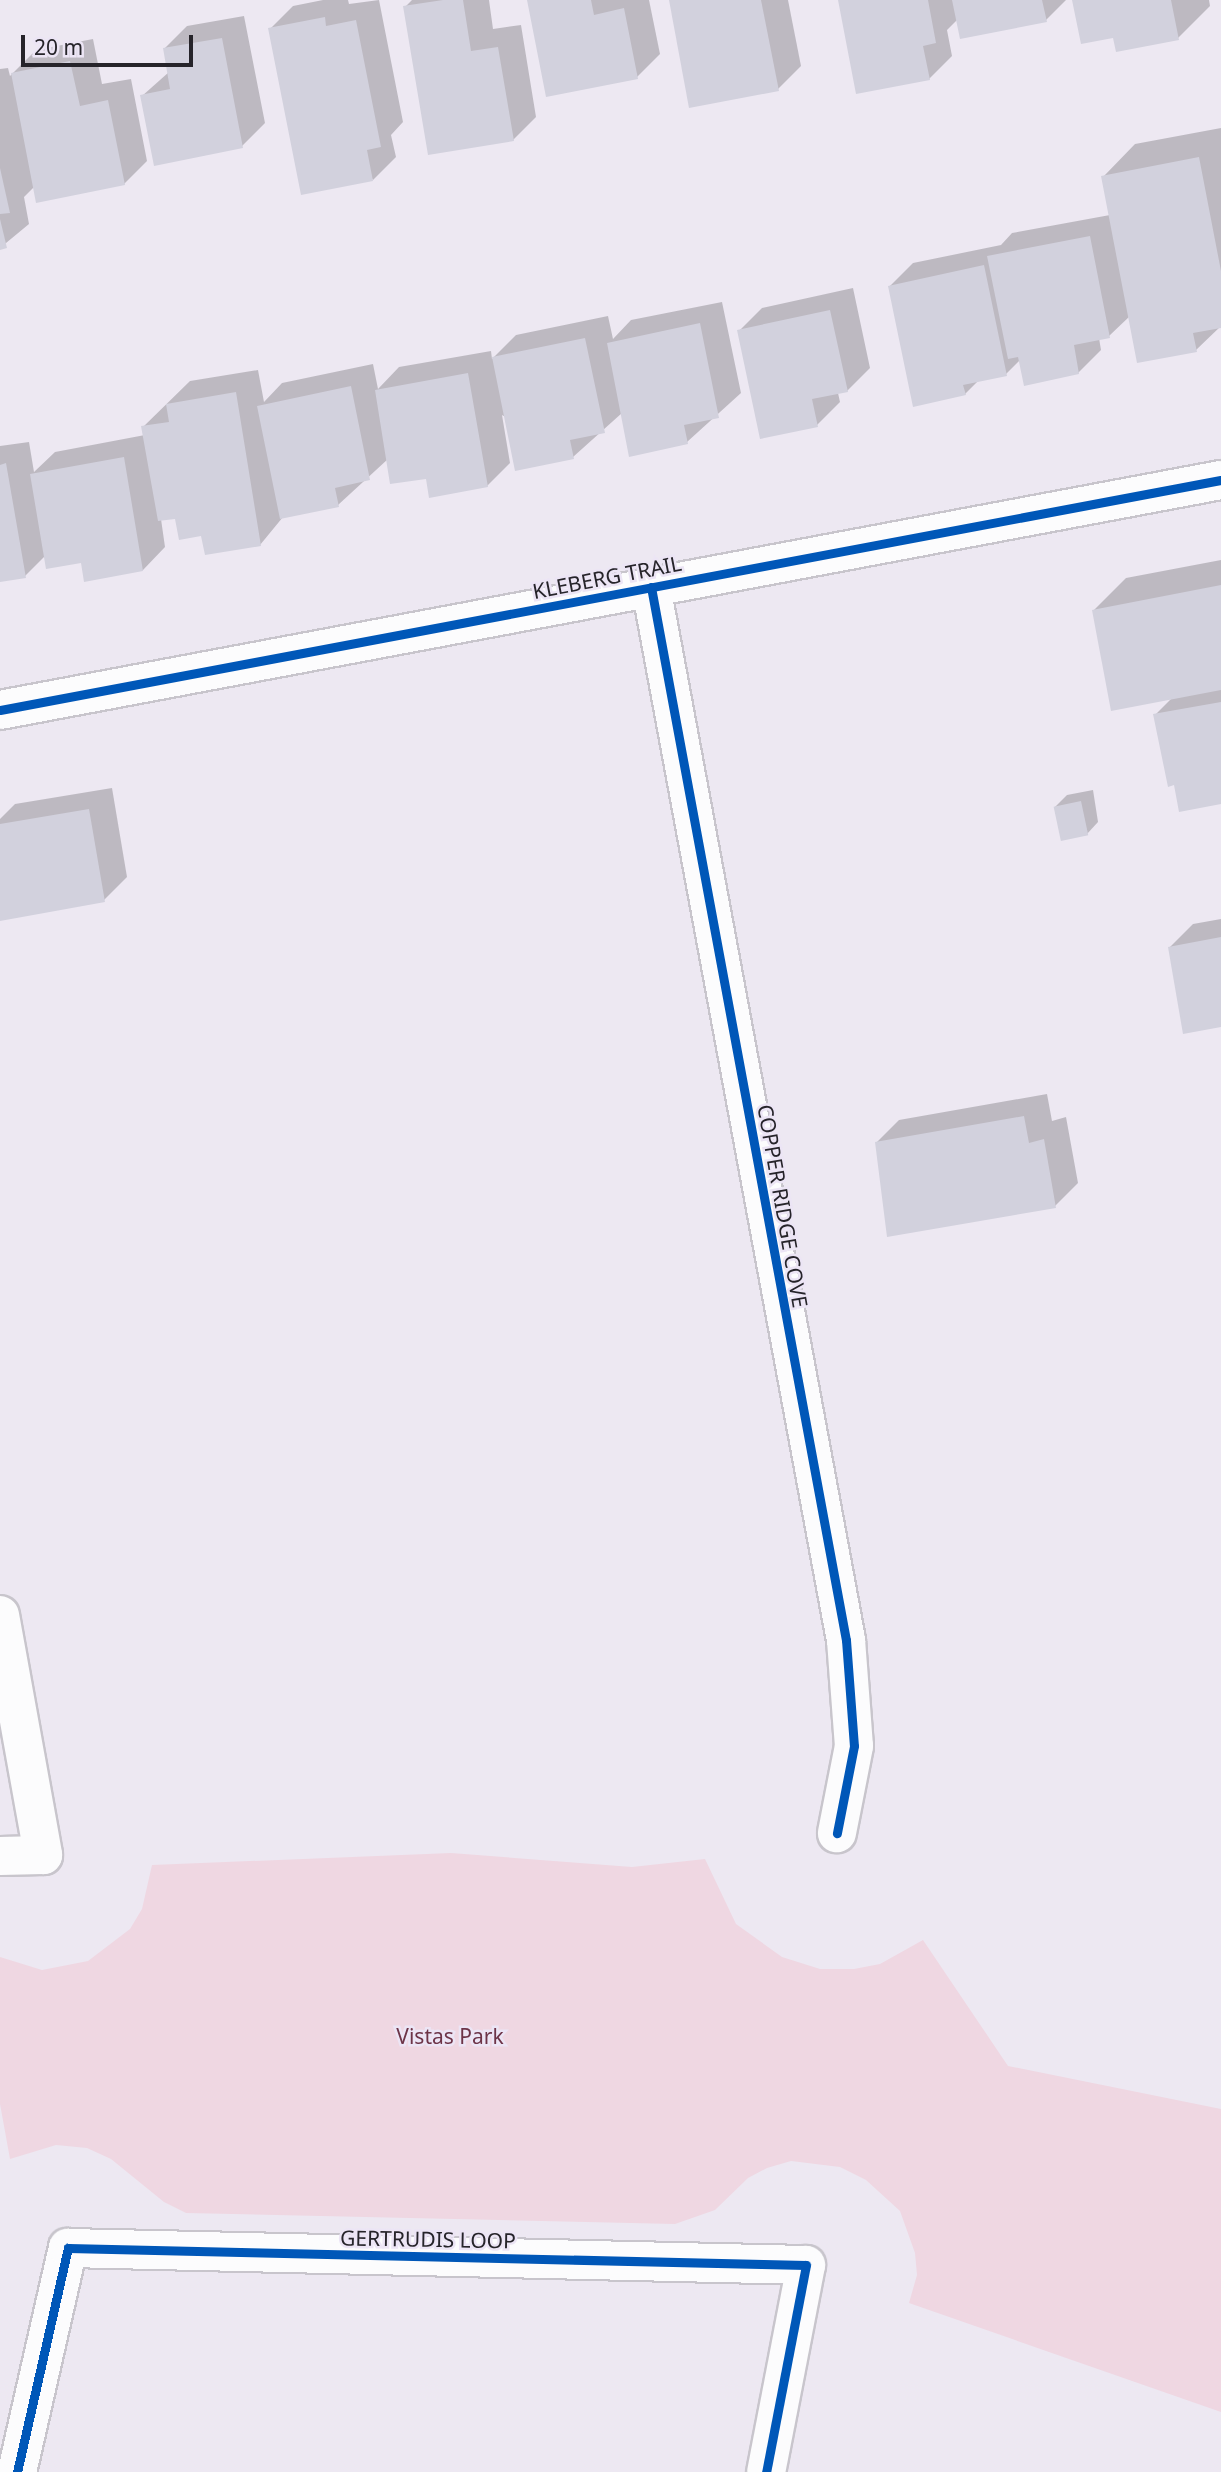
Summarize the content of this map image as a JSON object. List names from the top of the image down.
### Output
{
  "streets": {
    "street": ["KLEBERG TRAIL", "COPPER RIDGE COVE", "GERTRUDIS LOOP"]
  },
  "crossings": [
    ["KLEBERG TRAIL", "COPPER RIDGE COVE"]
  ],
  "parks": ["Vistas Park"],
  "scale_bar": "20 m"
}
